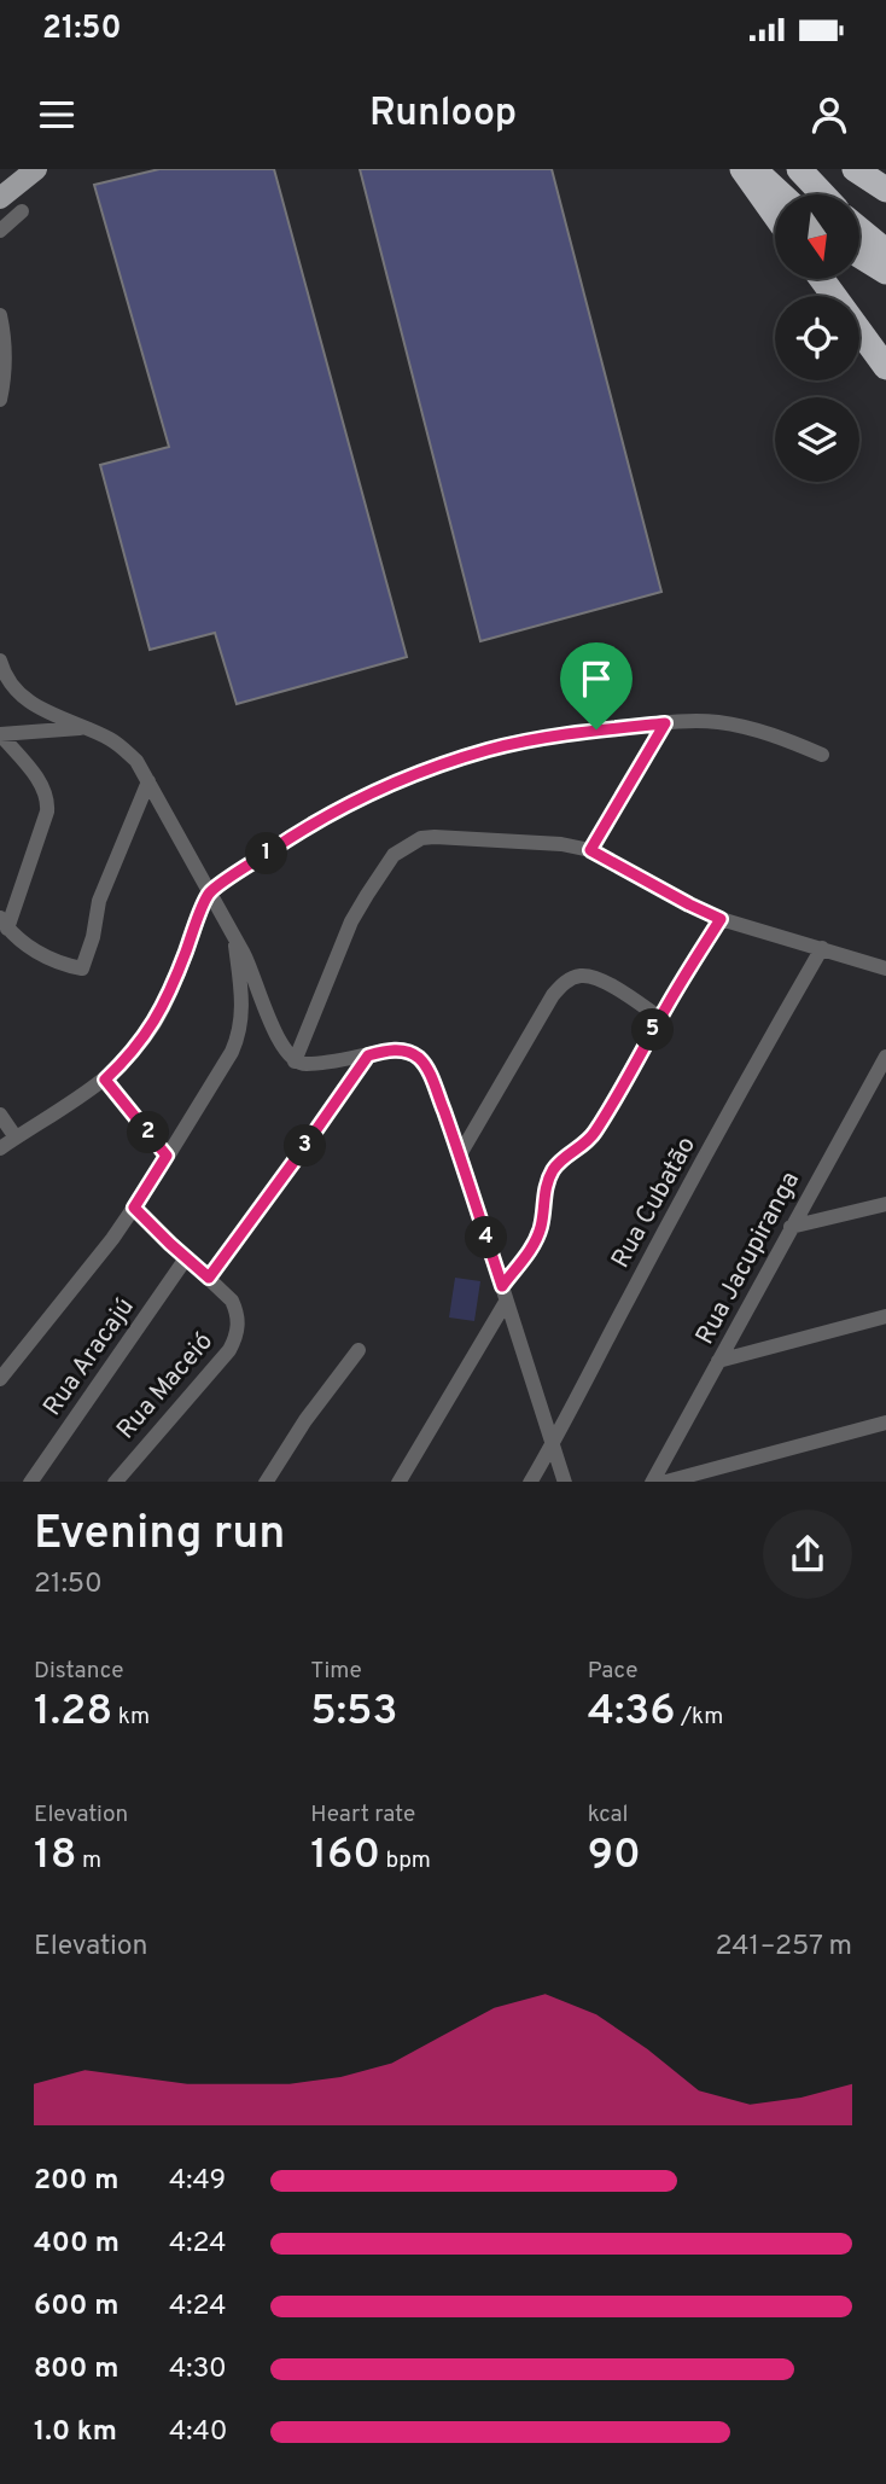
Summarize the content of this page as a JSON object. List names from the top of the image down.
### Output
{
  "streets": {
    "street": [
      "Rua Cubatão",
      "Rua Jacupiranga",
      "Rua Aracajú",
      "Rua Maceió"
    ]
  },
  "crossings": [
    ["Rua Aracajú", "Rua Maceió"]
  ],
  "north": "bottom",
  "page": {
    "status": "21:50",
    "header": "Runloop",
    "pins": [
      "1",
      "5",
      "2",
      "3",
      "4"
    ],
    "heading": ["Evening run", "21:50"],
    "stats": [
      ["Distance", "1.28 km"],
      ["Time", "5:53"],
      ["Pace", "4:36 /km"],
      ["Elevation", "18 m"],
      ["Heart rate", "160 bpm"],
      ["kcal", "90"]
    ],
    "chart": ["Elevation", "241–257 m"],
    "list": [
      {
        "name": "200 m",
        "note": "4:49"
      },
      {
        "name": "400 m",
        "note": "4:24"
      },
      {
        "name": "600 m",
        "note": "4:24"
      },
      {
        "name": "800 m",
        "note": "4:30"
      },
      {
        "name": "1.0 km",
        "note": "4:40"
      }
    ]
  }
}
